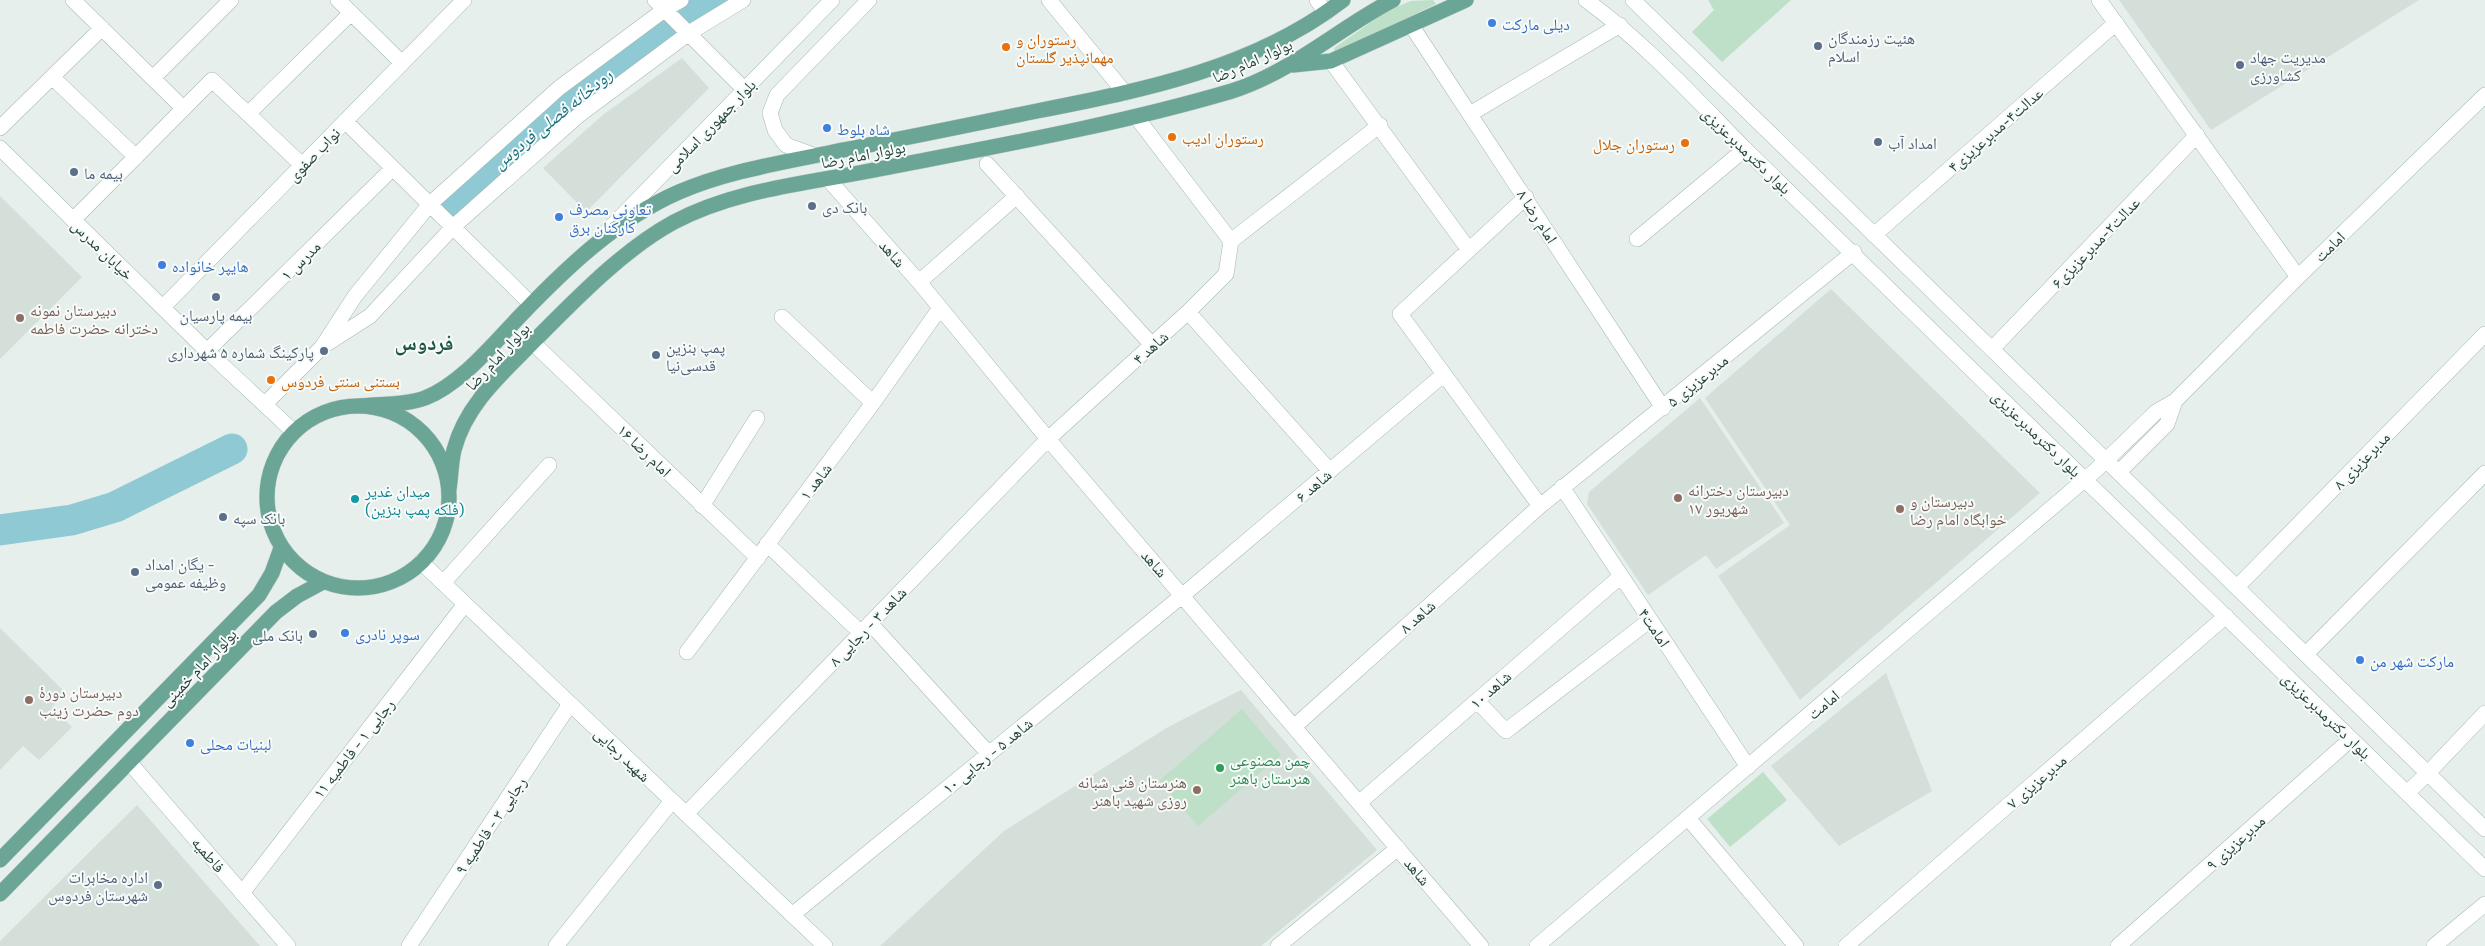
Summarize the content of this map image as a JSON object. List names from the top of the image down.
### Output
{
  "streets": {
    "main road": ["بولوار امام رضا", "بولوار امام خمینی"],
    "street": [
      "بلوار جمهوری اسلامی",
      "عدالت۴-مدبرعزیزی۴",
      "بلوار دکترمدبرعزیزی",
      "نواب صفوی",
      "امام رضا ۸",
      "عدالت۲-مدبرعزیزی۶",
      "امامت",
      "خیابان مدرس",
      "شاهد",
      "مدرس ۱",
      "شاهد ۴",
      "مدبرعزیزی ۵",
      "امام رضا ۱۶",
      "مدبرعزیزی ۸",
      "شاهد ۱",
      "شاهد ۶",
      "شاهد ۸",
      "شاهد ۳ - رجایی ۸",
      "امامت۴",
      "شاهد ۱۰",
      "رجایی ۱ - فاطمیه ۱۱",
      "شهید رجایی",
      "شاهد ۵ - رجایی ۱۰",
      "مدبرعزیزی ۷",
      "رجایی ۳ - فاطمیه ۹",
      "مدبرعزیزی ۹",
      "فاطمیه"
    ]
  },
  "crossings": [
    ["بولوار امام رضا", "بلوار جمهوری اسلامی"],
    ["بولوار امام رضا", "شاهد"],
    ["بولوار امام رضا", "امام رضا ۱۶"],
    ["عدالت۴-مدبرعزیزی۴", "بلوار دکترمدبرعزیزی"],
    ["بلوار دکترمدبرعزیزی", "عدالت۲-مدبرعزیزی۶"],
    ["بلوار دکترمدبرعزیزی", "امامت"],
    ["بلوار دکترمدبرعزیزی", "مدبرعزیزی ۵"],
    ["بلوار دکترمدبرعزیزی", "مدبرعزیزی ۸"],
    ["بلوار دکترمدبرعزیزی", "مدبرعزیزی ۷"],
    ["بلوار دکترمدبرعزیزی", "مدبرعزیزی ۹"],
    ["نواب صفوی", "خیابان مدرس"],
    ["امام رضا ۸", "مدبرعزیزی ۵"],
    ["امامت", "امامت۴"],
    ["خیابان مدرس", "مدرس ۱"],
    ["شاهد", "شاهد ۴"],
    ["شاهد", "شاهد ۱"],
    ["شاهد", "شاهد ۶"],
    ["شاهد", "شاهد ۸"],
    ["شاهد", "شاهد ۳ - رجایی ۸"],
    ["شاهد", "شاهد ۱۰"],
    ["شاهد", "شاهد ۵ - رجایی ۱۰"],
    ["شاهد ۴", "شاهد ۳ - رجایی ۸"],
    ["مدبرعزیزی ۵", "شاهد ۸"],
    ["مدبرعزیزی ۵", "امامت۴"],
    ["امام رضا ۱۶", "شاهد ۱"],
    ["شاهد ۶", "شاهد ۵ - رجایی ۱۰"],
    ["شاهد ۳ - رجایی ۸", "شهید رجایی"],
    ["امامت۴", "شاهد ۱۰"],
    ["بولوار امام خمینی", "فاطمیه"],
    ["رجایی ۱ - فاطمیه ۱۱", "شهید رجایی"],
    ["رجایی ۱ - فاطمیه ۱۱", "فاطمیه"],
    ["شهید رجایی", "شاهد ۵ - رجایی ۱۰"],
    ["شهید رجایی", "رجایی ۳ - فاطمیه ۹"]
  ],
  "districts": ["فردوس"],
  "water": ["رودخانه فصلی فردوس"],
  "places": [
    "دیلی مارکت",
    "هئیت رزمندگان اسلام",
    "رستوران و مهمانپذیر گلستان",
    "مدیریت جهاد کشاورزی",
    "شاه بلوط",
    "رستوران ادیب",
    "امداد آب",
    "رستوران جلال",
    "بیمه ما",
    "بانک دی",
    "تعاونی مصرف کارکنان برق",
    "هایپر خانواده",
    "بیمه پارسیان",
    "دبیرستان نمونه دخترانه حضرت فاطمه",
    "پارکینگ شماره ۵ شهرداری",
    "پمپ بنزین قدسی‌نیا",
    "بستنی سنتی فردوس",
    "دبیرستان دخترانه ۱۷ شهریور",
    "میدان غدیر (فلکه پمپ بنزین)",
    "دبیرستان و خوابگاه امام رضا",
    "بانک سپه",
    "یگان امداد - وظیفه عمومی",
    "سوپر نادری",
    "بانک ملی",
    "مارکت شهر من",
    "دبیرستان دورهٔ دوم حضرت زینب",
    "لبنیات محلی",
    "چمن مصنوعی هنرستان باهنر",
    "هنرستان فنی شبانه‌ روزی شهید باهنر",
    "اداره مخابرات شهرستان فردوس"
  ]
}
